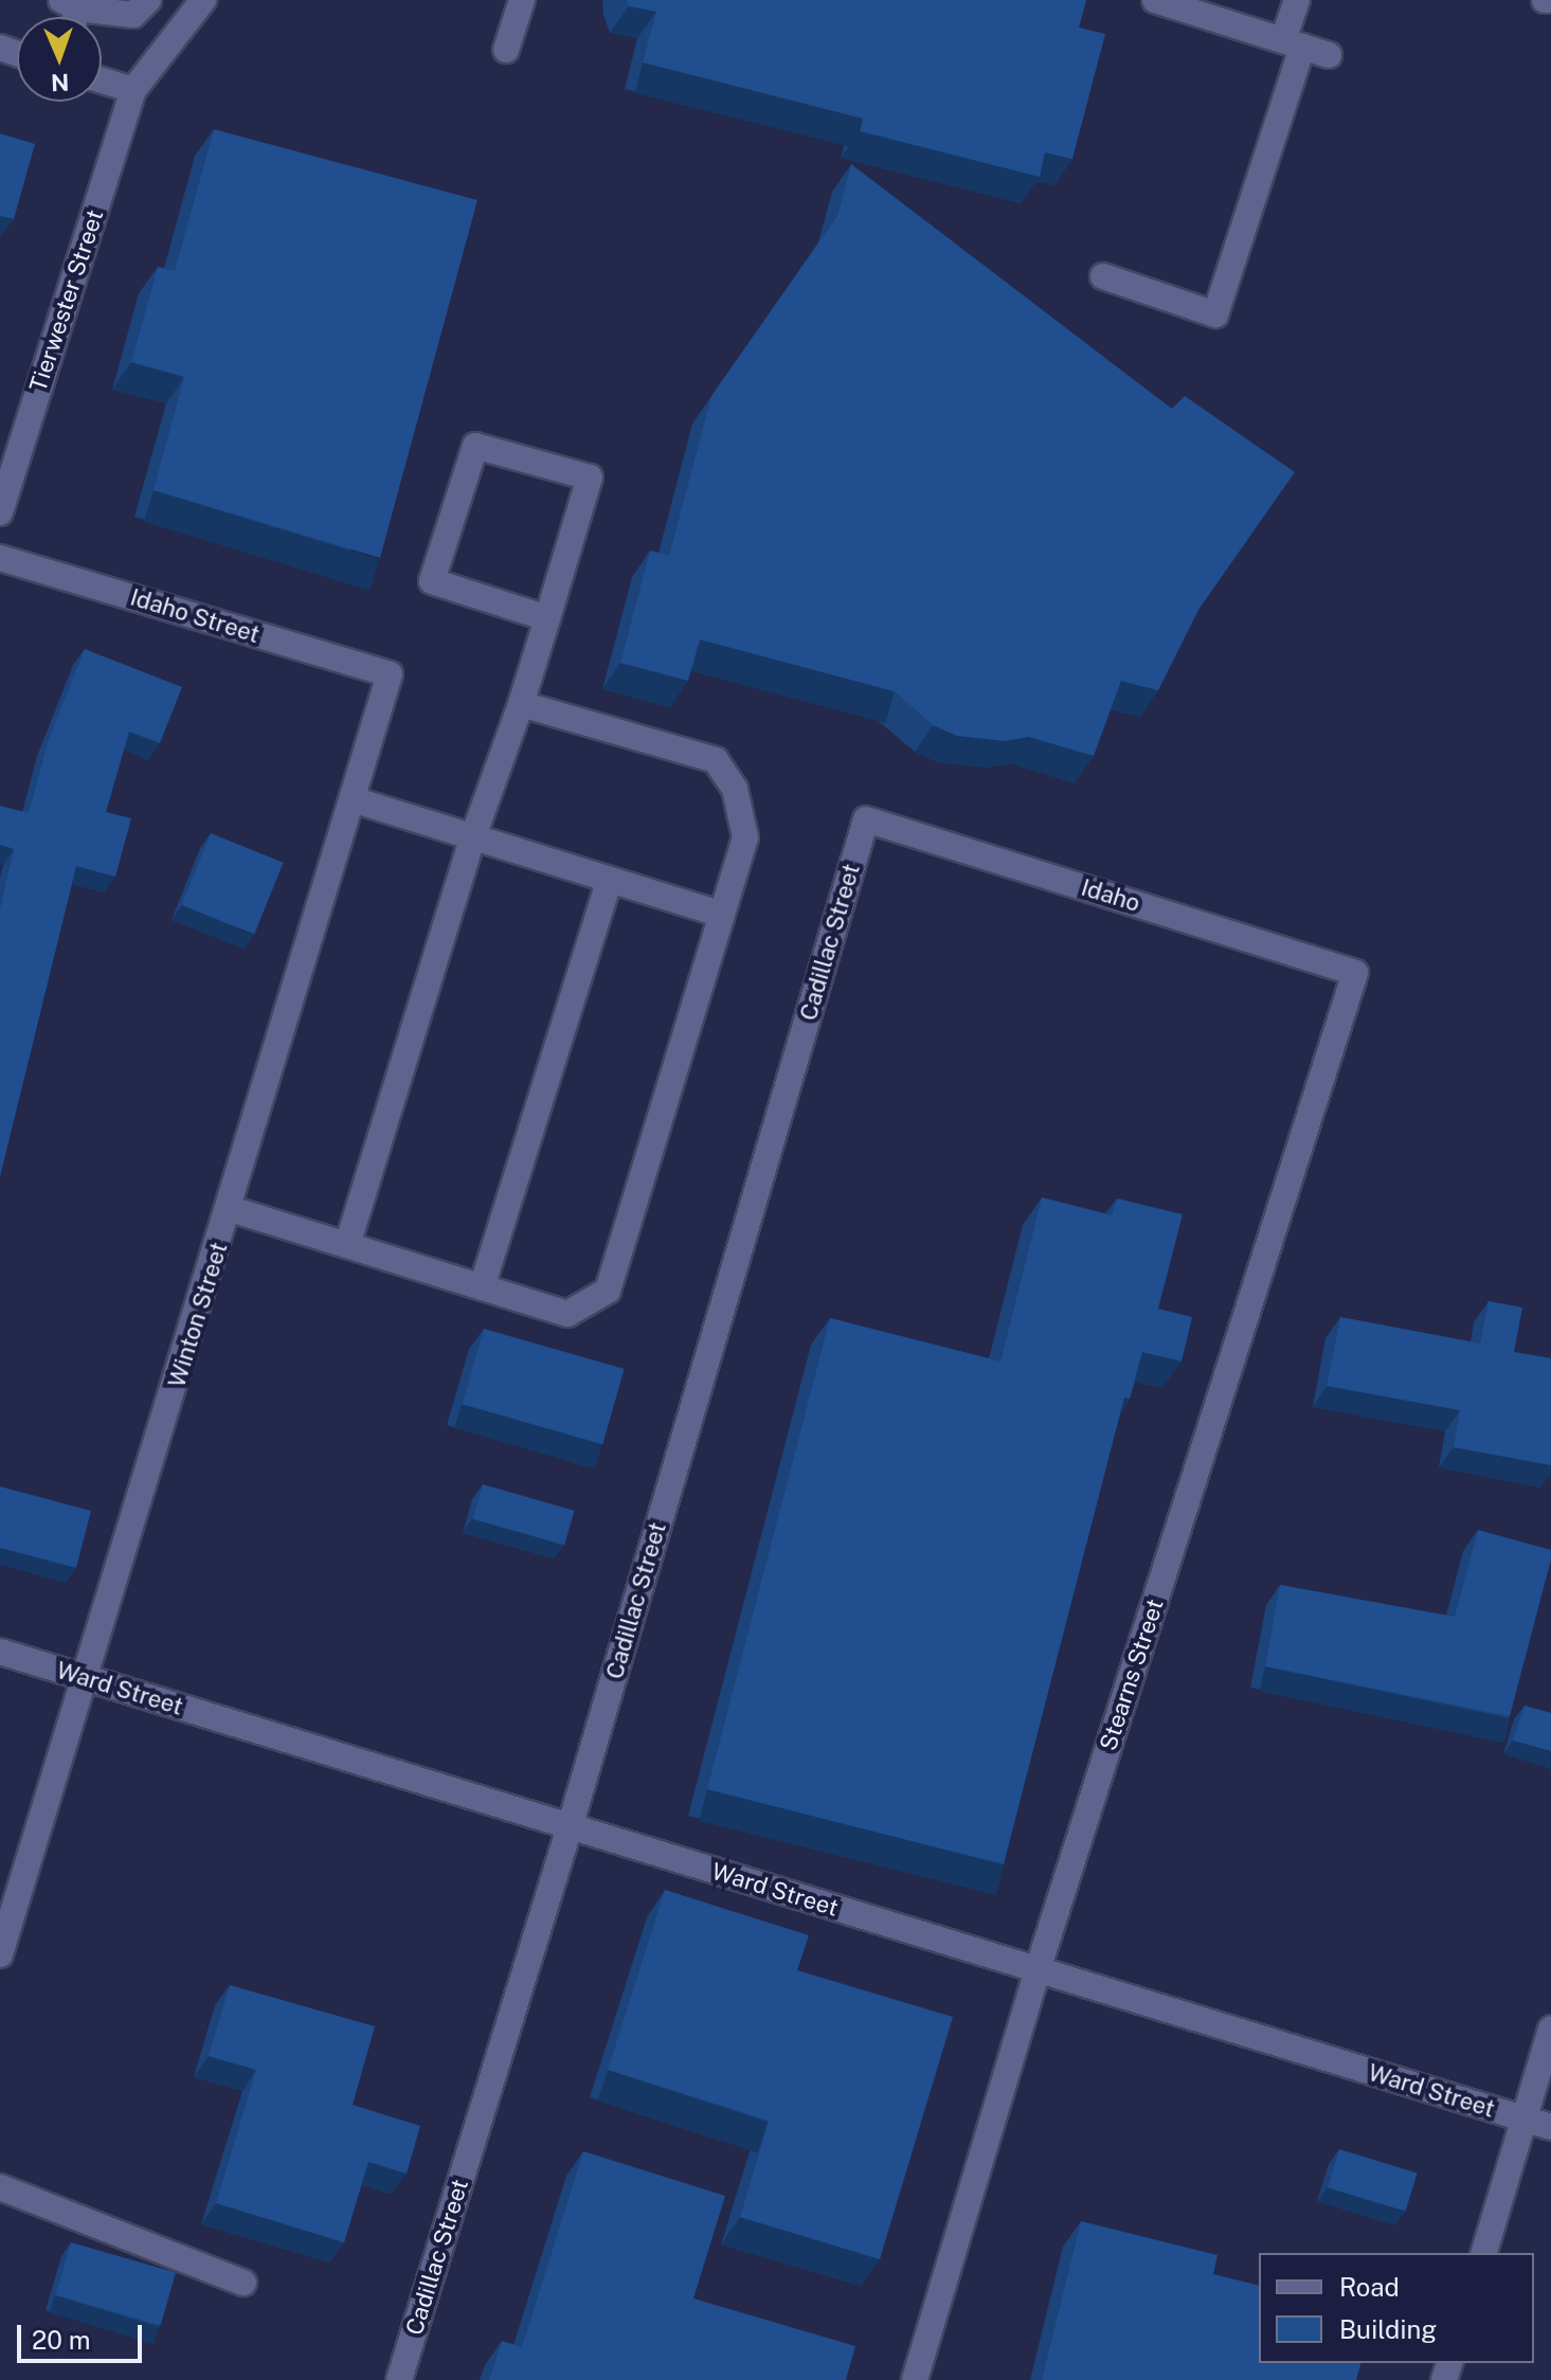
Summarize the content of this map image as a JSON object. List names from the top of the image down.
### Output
{
  "streets": {
    "street": [
      "Tierwester Street",
      "Idaho Street",
      "Idaho",
      "Cadillac Street",
      "Winton Street",
      "Stearns Street",
      "Ward Street"
    ]
  },
  "crossings": [
    ["Idaho Street", "Winton Street"],
    ["Idaho", "Cadillac Street"],
    ["Idaho", "Stearns Street"],
    ["Cadillac Street", "Ward Street"],
    ["Winton Street", "Ward Street"],
    ["Stearns Street", "Ward Street"]
  ],
  "legend": ["Road", "Building"],
  "scale_bar": "20 m",
  "north": "bottom"
}
